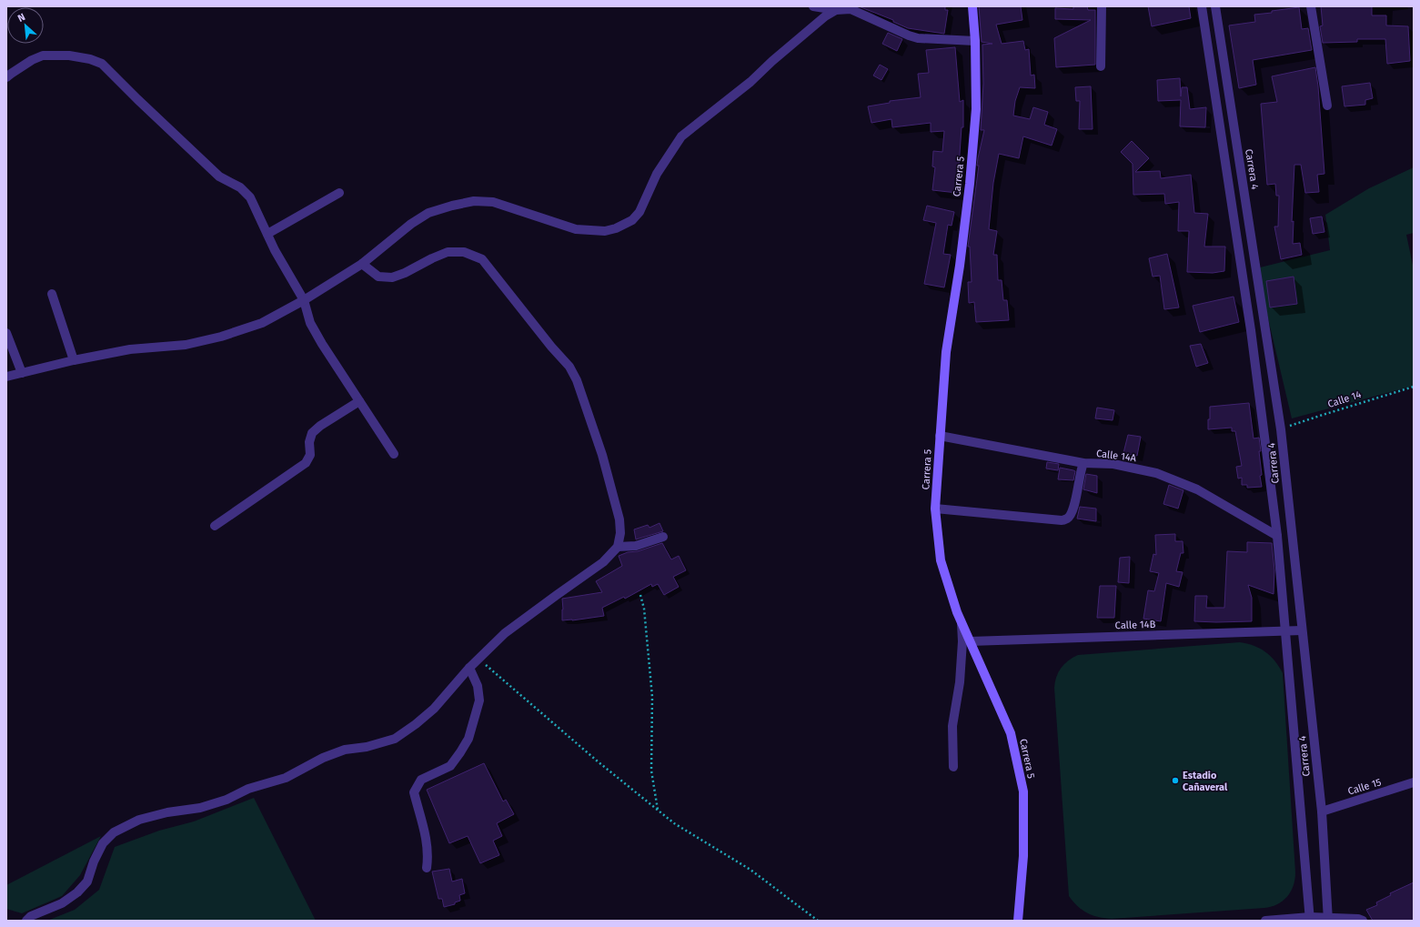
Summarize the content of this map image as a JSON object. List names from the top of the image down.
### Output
{
  "streets": {
    "main road": ["Carrera 5"],
    "street": [
      "Carrera 4",
      "Calle 14A",
      "Calle 14B",
      "Calle 15"
    ],
    "path": ["Calle 14"]
  },
  "crossings": [
    ["Carrera 4", "Calle 14"],
    ["Carrera 4", "Calle 14A"],
    ["Carrera 4", "Calle 14B"],
    ["Carrera 4", "Calle 15"],
    ["Carrera 5", "Calle 14A"],
    ["Carrera 5", "Calle 14B"]
  ],
  "places": ["Estadio Cañaveral"],
  "north": "top left"
}
